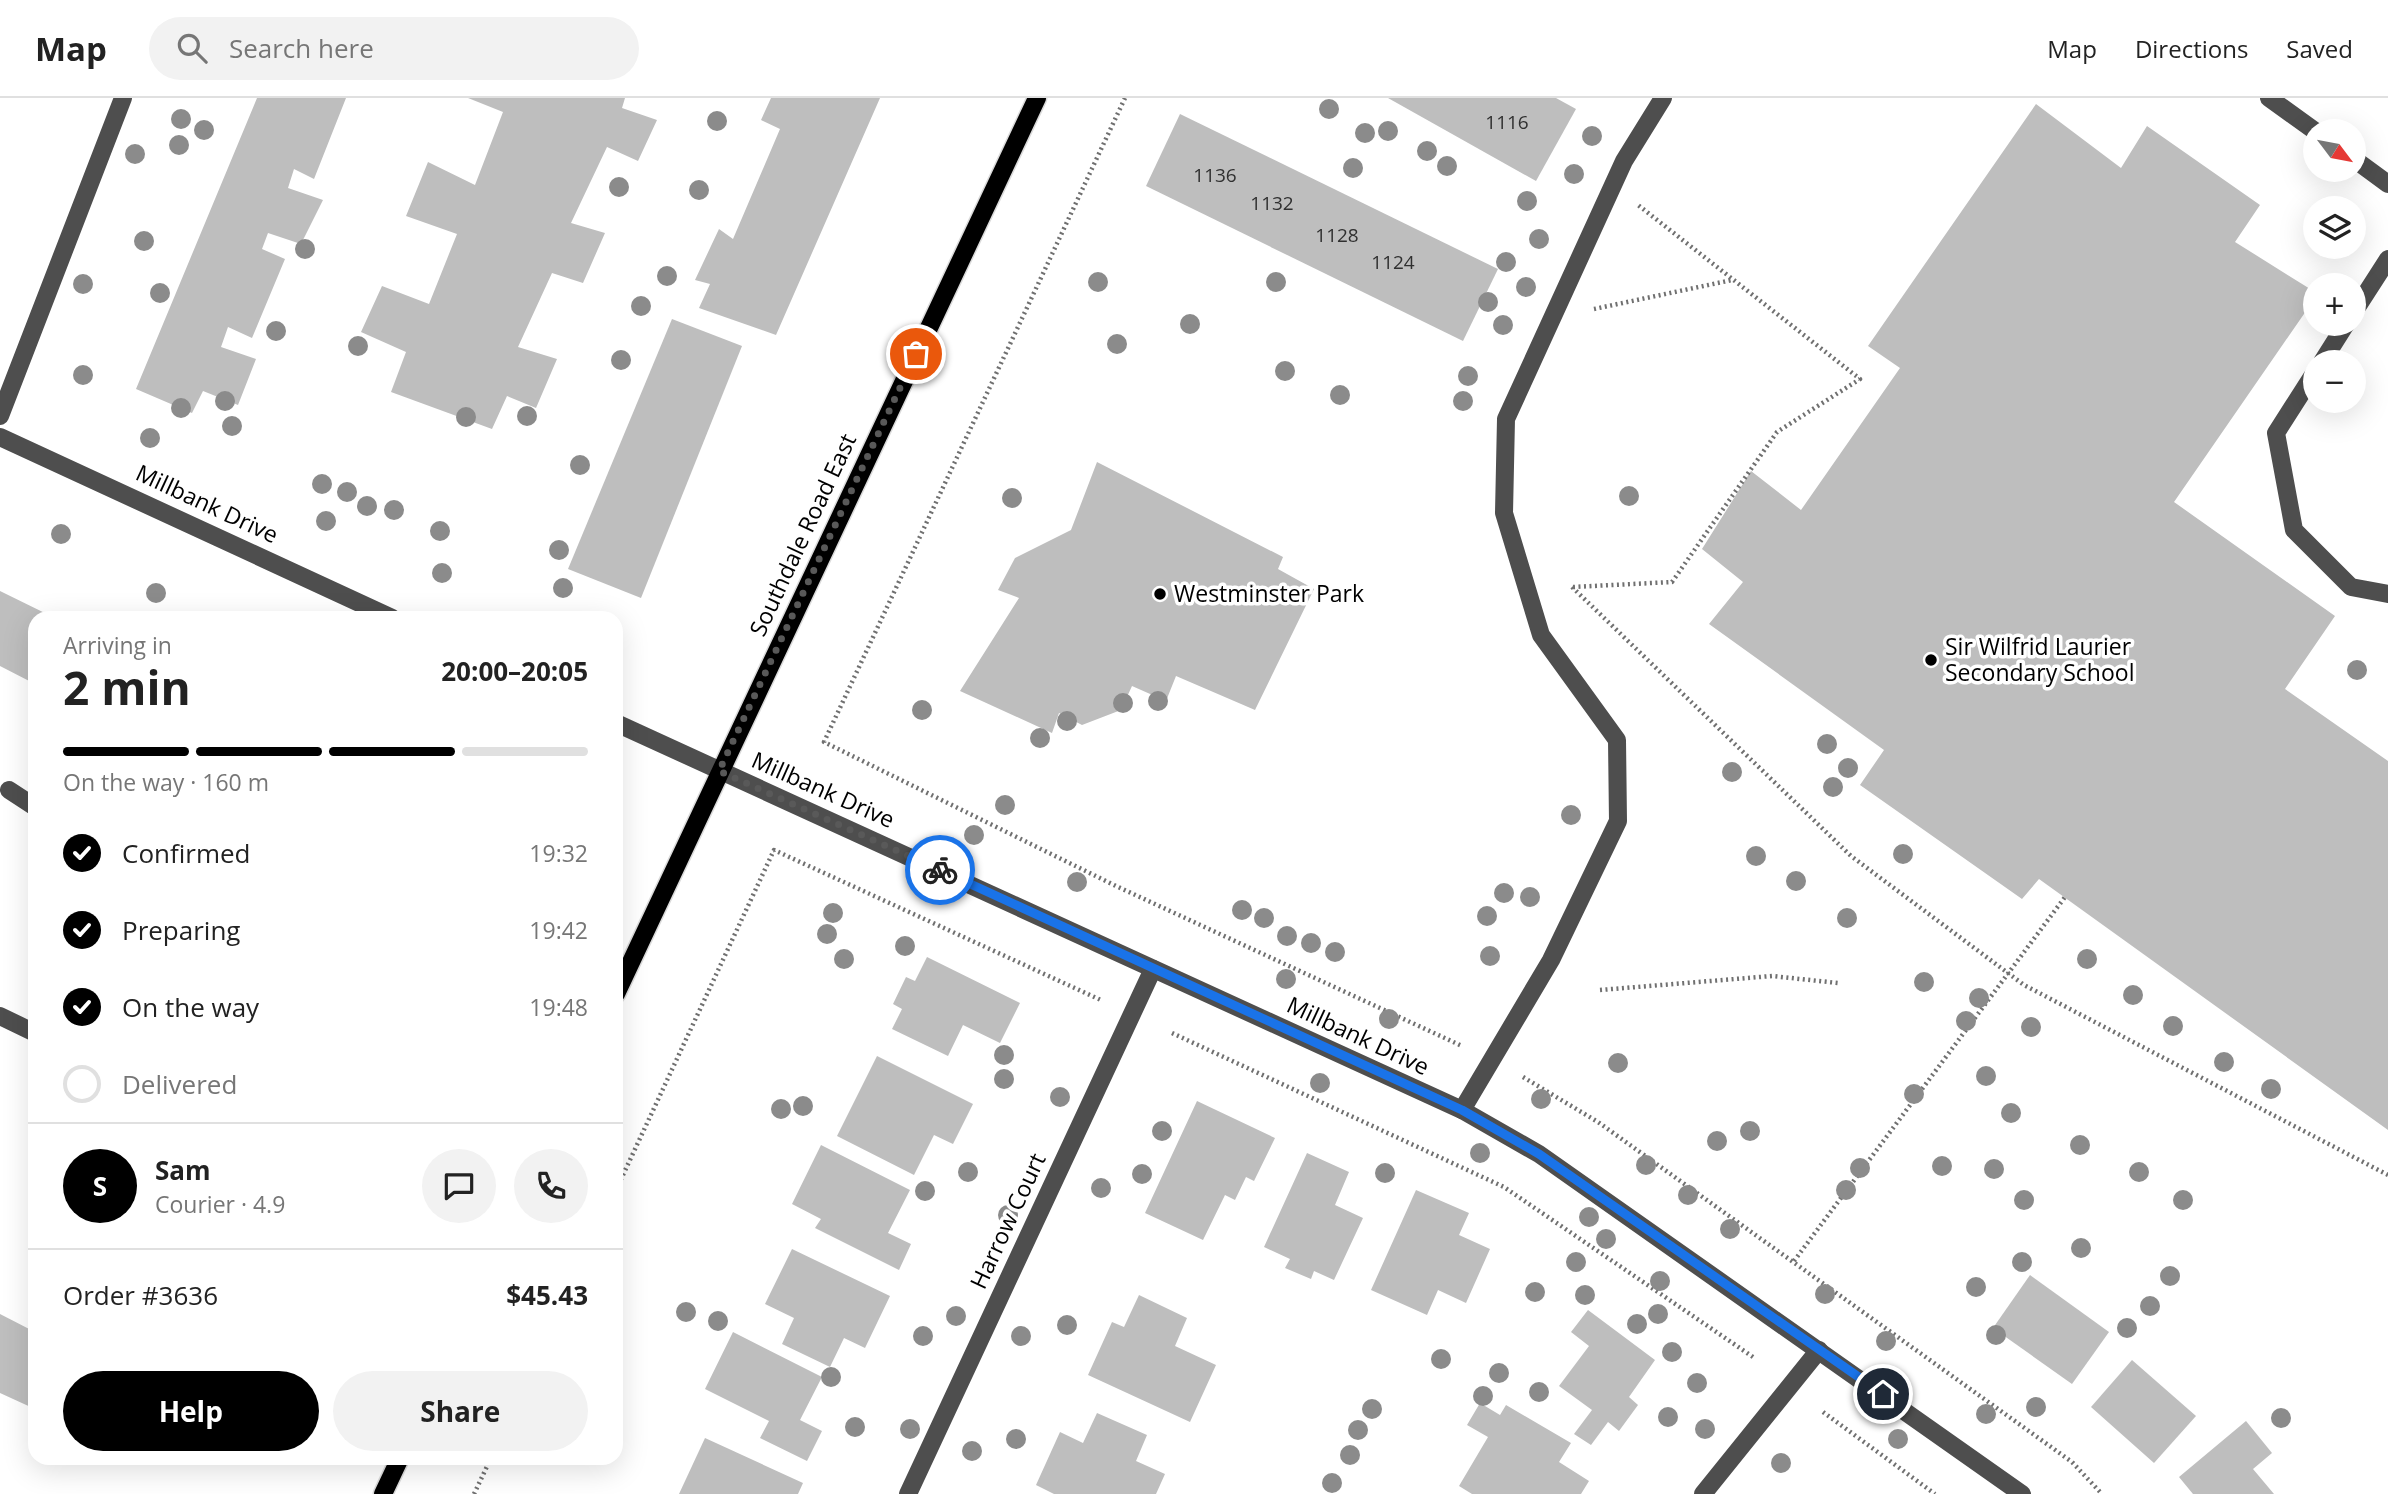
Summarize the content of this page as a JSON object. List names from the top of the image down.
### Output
{
  "streets": {
    "main road": ["Southdale Road East"],
    "street": ["Millbank Drive", "Harrow Court"]
  },
  "crossings": [
    ["Millbank Drive", "Southdale Road East"],
    ["Millbank Drive", "Harrow Court"]
  ],
  "places": ["Westminster Park", "Sir Wilfrid Laurier Secondary School"],
  "house_numbers": [
    "1116",
    "1136",
    "1132",
    "1128",
    "1124"
  ],
  "north": "bottom right",
  "page": {
    "header": "Map",
    "search": "Search here",
    "nav": ["Map", "Directions", "Saved"],
    "map_buttons": ["+", "−"],
    "heading": ["2 min", "Arriving in", "20:00–20:05"],
    "panel": [
      "Sam",
      "Courier · 4.9",
      "Order #3636",
      "$45.43"
    ],
    "bar": "On the way · 160 m",
    "list": [
      ["Confirmed", "19:32"],
      ["Preparing", "19:42"],
      ["On the way", "19:48"],
      "Delivered"
    ],
    "round": "S",
    "buttons": ["Help", "Share"]
  }
}
